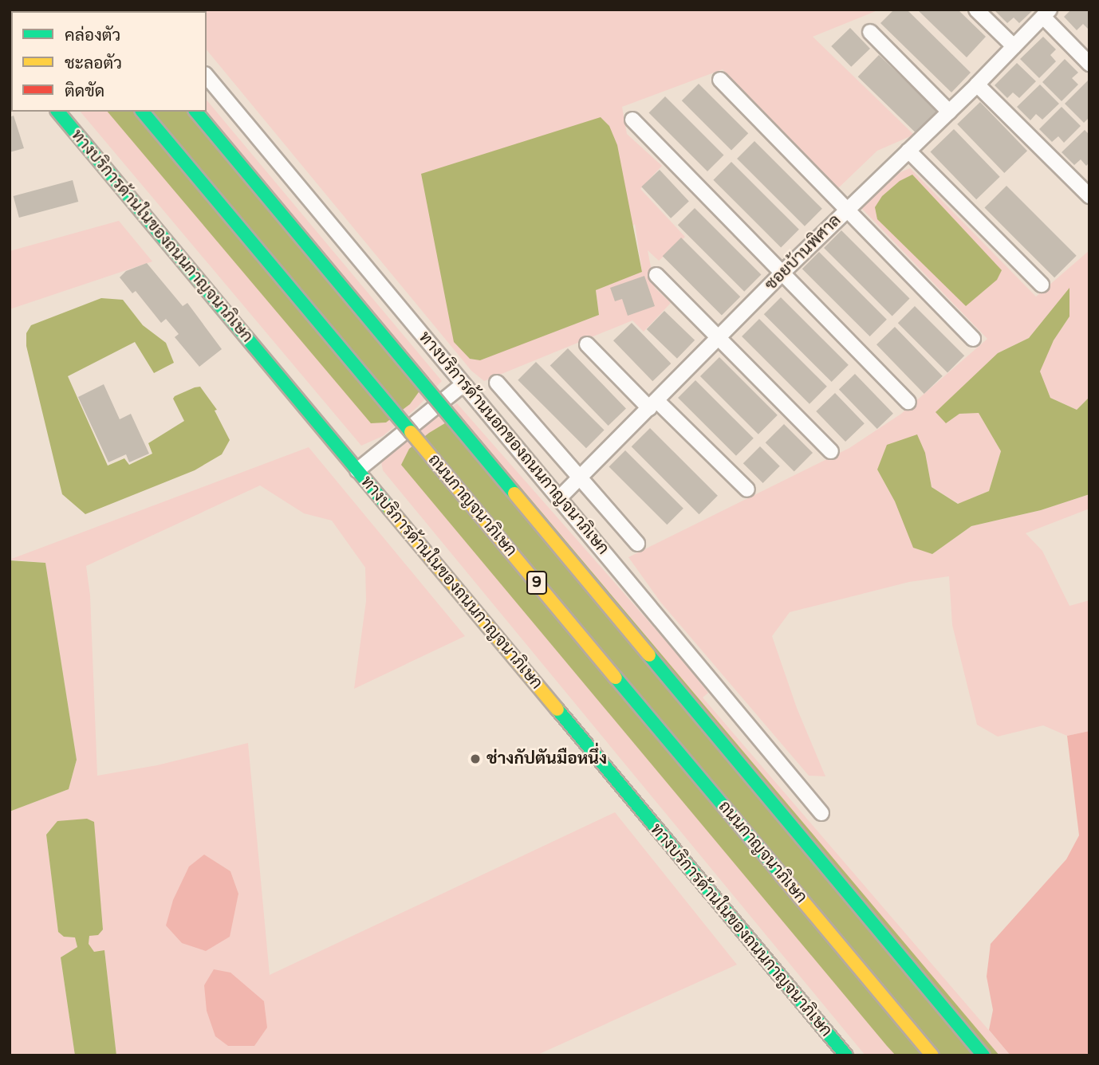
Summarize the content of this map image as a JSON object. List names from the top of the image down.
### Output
{
  "streets": {
    "main road": ["ทางบริการด้านในของถนนกาญจนาภิเษก", "ถนนกาญจนาภิเษก", "9"],
    "street": ["ซอยบ้านพิศาล", "ทางบริการด้านนอกของถนนกาญจนาภิเษก"]
  },
  "crossings": [
    ["ซอยบ้านพิศาล", "ทางบริการด้านนอกของถนนกาญจนาภิเษก"]
  ],
  "places": ["ช่างกัปตันมือหนึ่ง"],
  "legend": ["คล่องตัว", "ชะลอตัว", "ติดขัด"]
}
